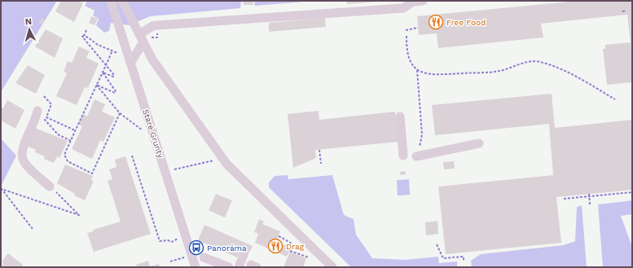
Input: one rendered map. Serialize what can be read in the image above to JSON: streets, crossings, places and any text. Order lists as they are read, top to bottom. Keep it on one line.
{"streets":{"street":["Staré Grunty"]},"places":{"restaurant":["Free Food","Drag"],"bus stop":["Panoráma"]},"north":"top"}
